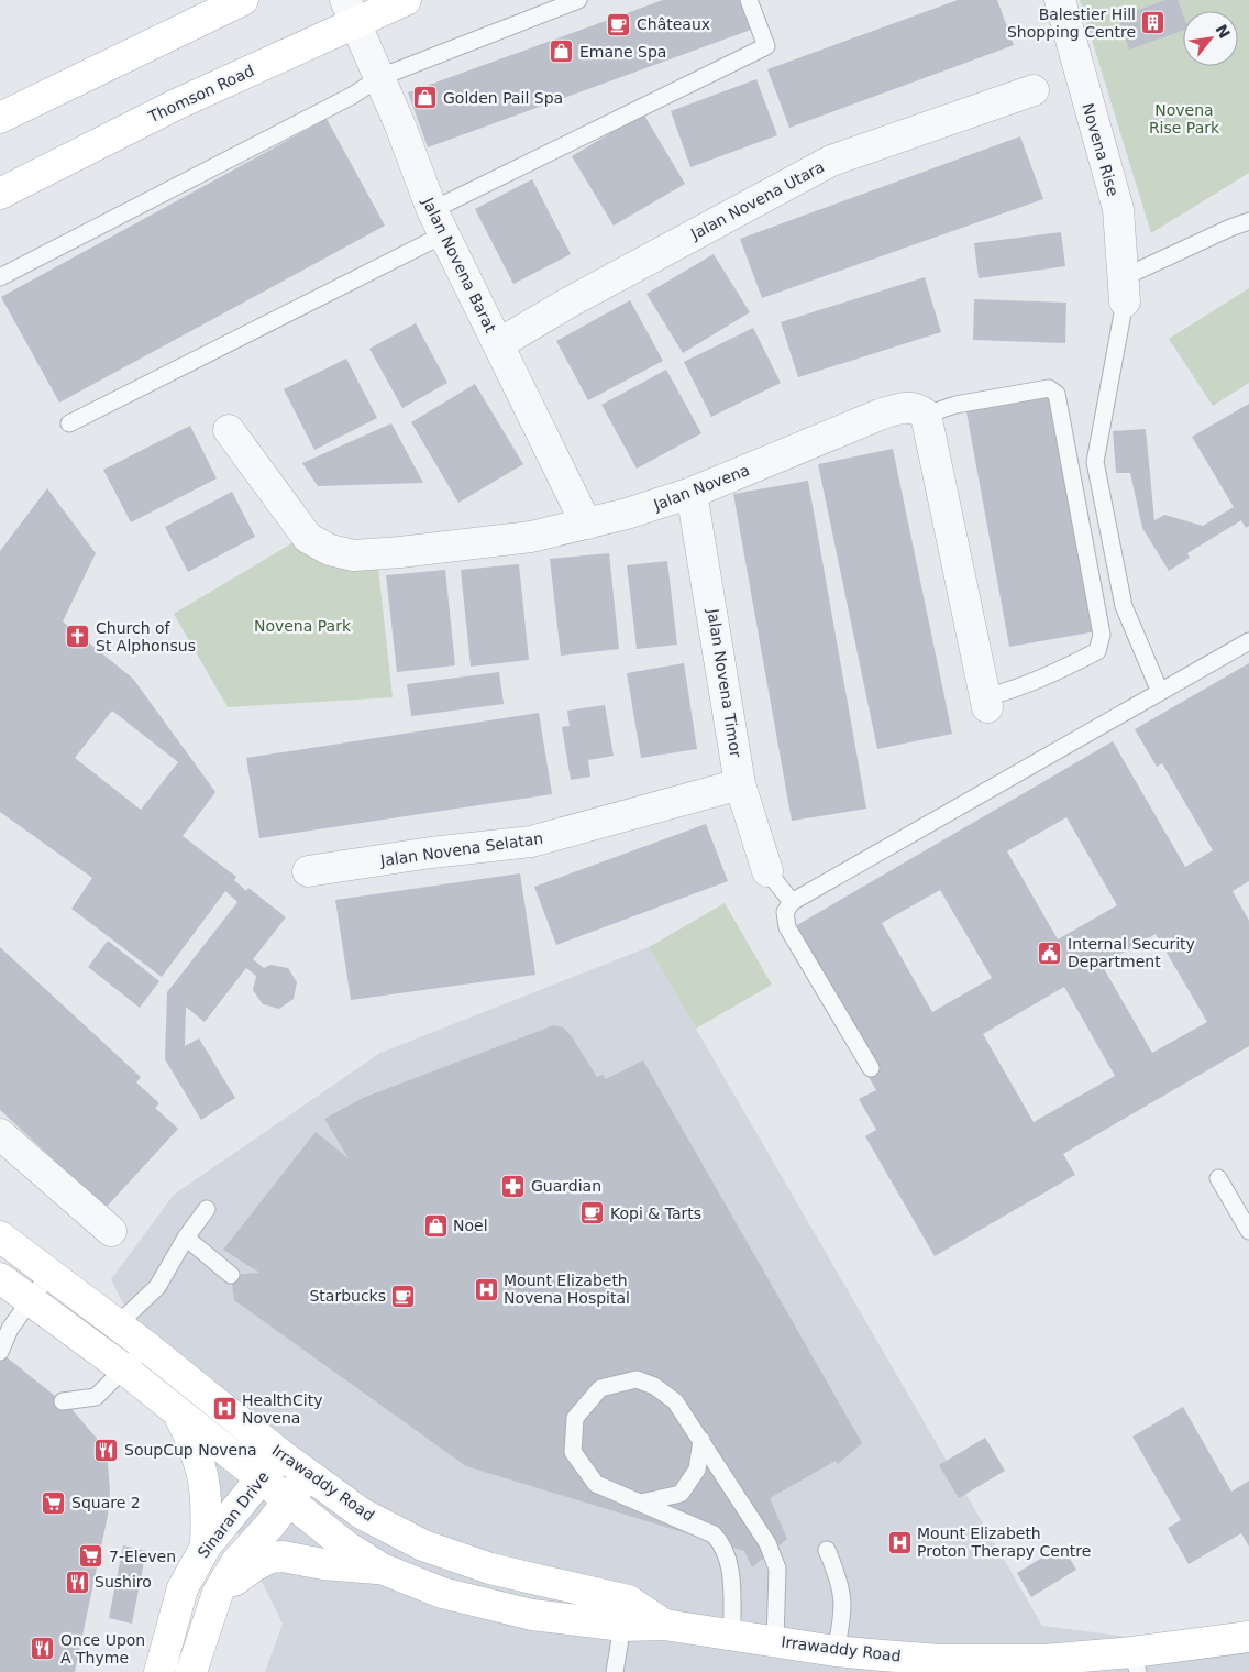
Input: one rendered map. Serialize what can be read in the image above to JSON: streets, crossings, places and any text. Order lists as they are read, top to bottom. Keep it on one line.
{"streets":{"street":["Thomson Road","Novena Rise","Jalan Novena Utara","Jalan Novena Barat","Jalan Novena","Jalan Novena Timor","Jalan Novena Selatan","Irrawaddy Road","Sinaran Drive"]},"crossings":[["Thomson Road","Jalan Novena Barat"],["Jalan Novena Utara","Jalan Novena Barat"],["Jalan Novena Barat","Jalan Novena"],["Jalan Novena","Jalan Novena Timor"],["Jalan Novena Timor","Jalan Novena Selatan"],["Irrawaddy Road","Sinaran Drive"]],"parks":["Novena Rise Park","Novena Park"],"places":{"building":["Balestier Hill Shopping Centre"],"cafe":["Châteaux","Kopi & Tarts","Starbucks"],"shop":["Emane Spa","Golden Pail Spa","Noel"],"church":["Church of St Alphonsus"],"public building":["Internal Security Department"],"pharmacy":["Guardian"],"hospital":["Mount Elizabeth Novena Hospital","HealthCity Novena","Mount Elizabeth Proton Therapy Centre"],"restaurant":["SoupCup Novena","Sushiro","Once Upon A Thyme"],"supermarket":["Square 2","7-Eleven"]},"north":"top right"}
